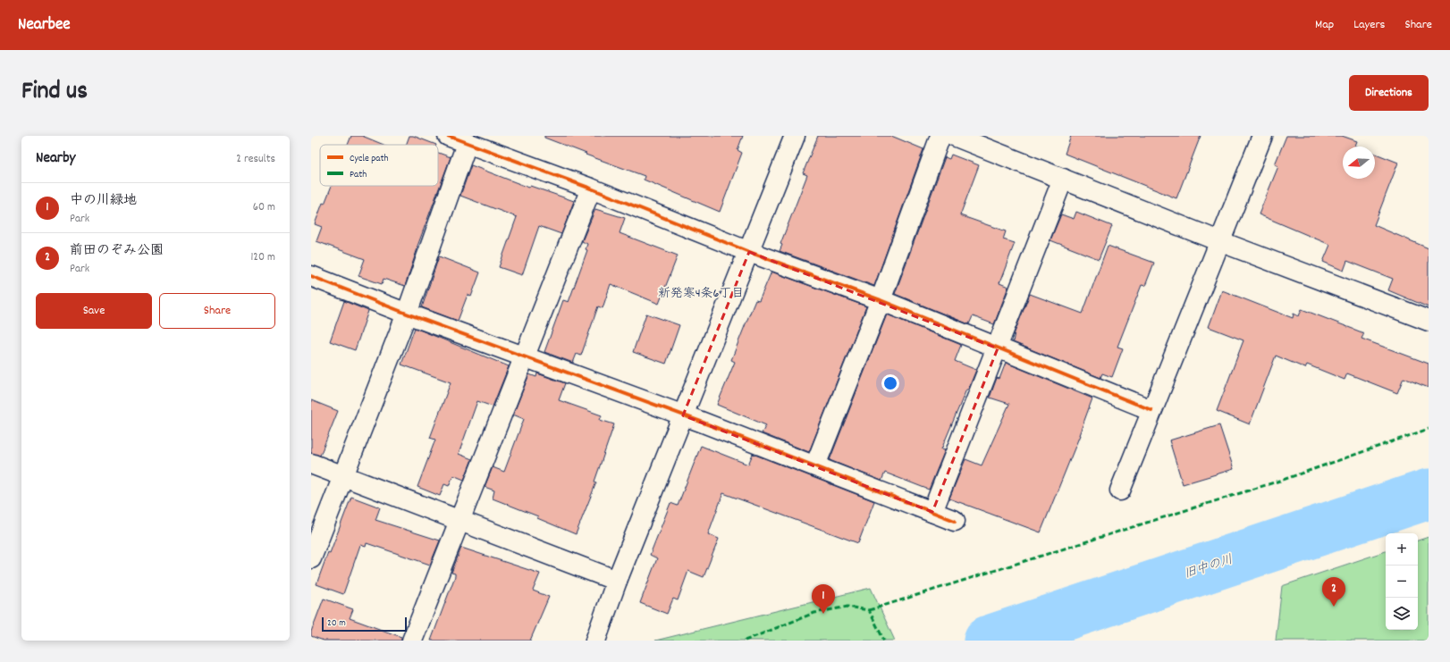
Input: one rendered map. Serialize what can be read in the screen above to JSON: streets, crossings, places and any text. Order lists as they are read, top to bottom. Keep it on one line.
{"districts":["新発寒4条6丁目"],"water":["旧中の川"],"legend":["Cycle path","Path"],"scale_bar":"20 m","north":"left","page":{"header":"Nearbee","nav":["Map","Layers","Share"],"title":"Find us","buttons":["Directions",["Save","Share"]],"heading":["Nearby","2 results"],"list":[{"mark":"1","name":"中の川緑地","note":"Park","value":"60 m"},{"mark":"2","name":"前田のぞみ公園","note":"Park","value":"120 m"}],"map_buttons":["+","−"],"pins":["2","1"],"scale":"20 m"}}
